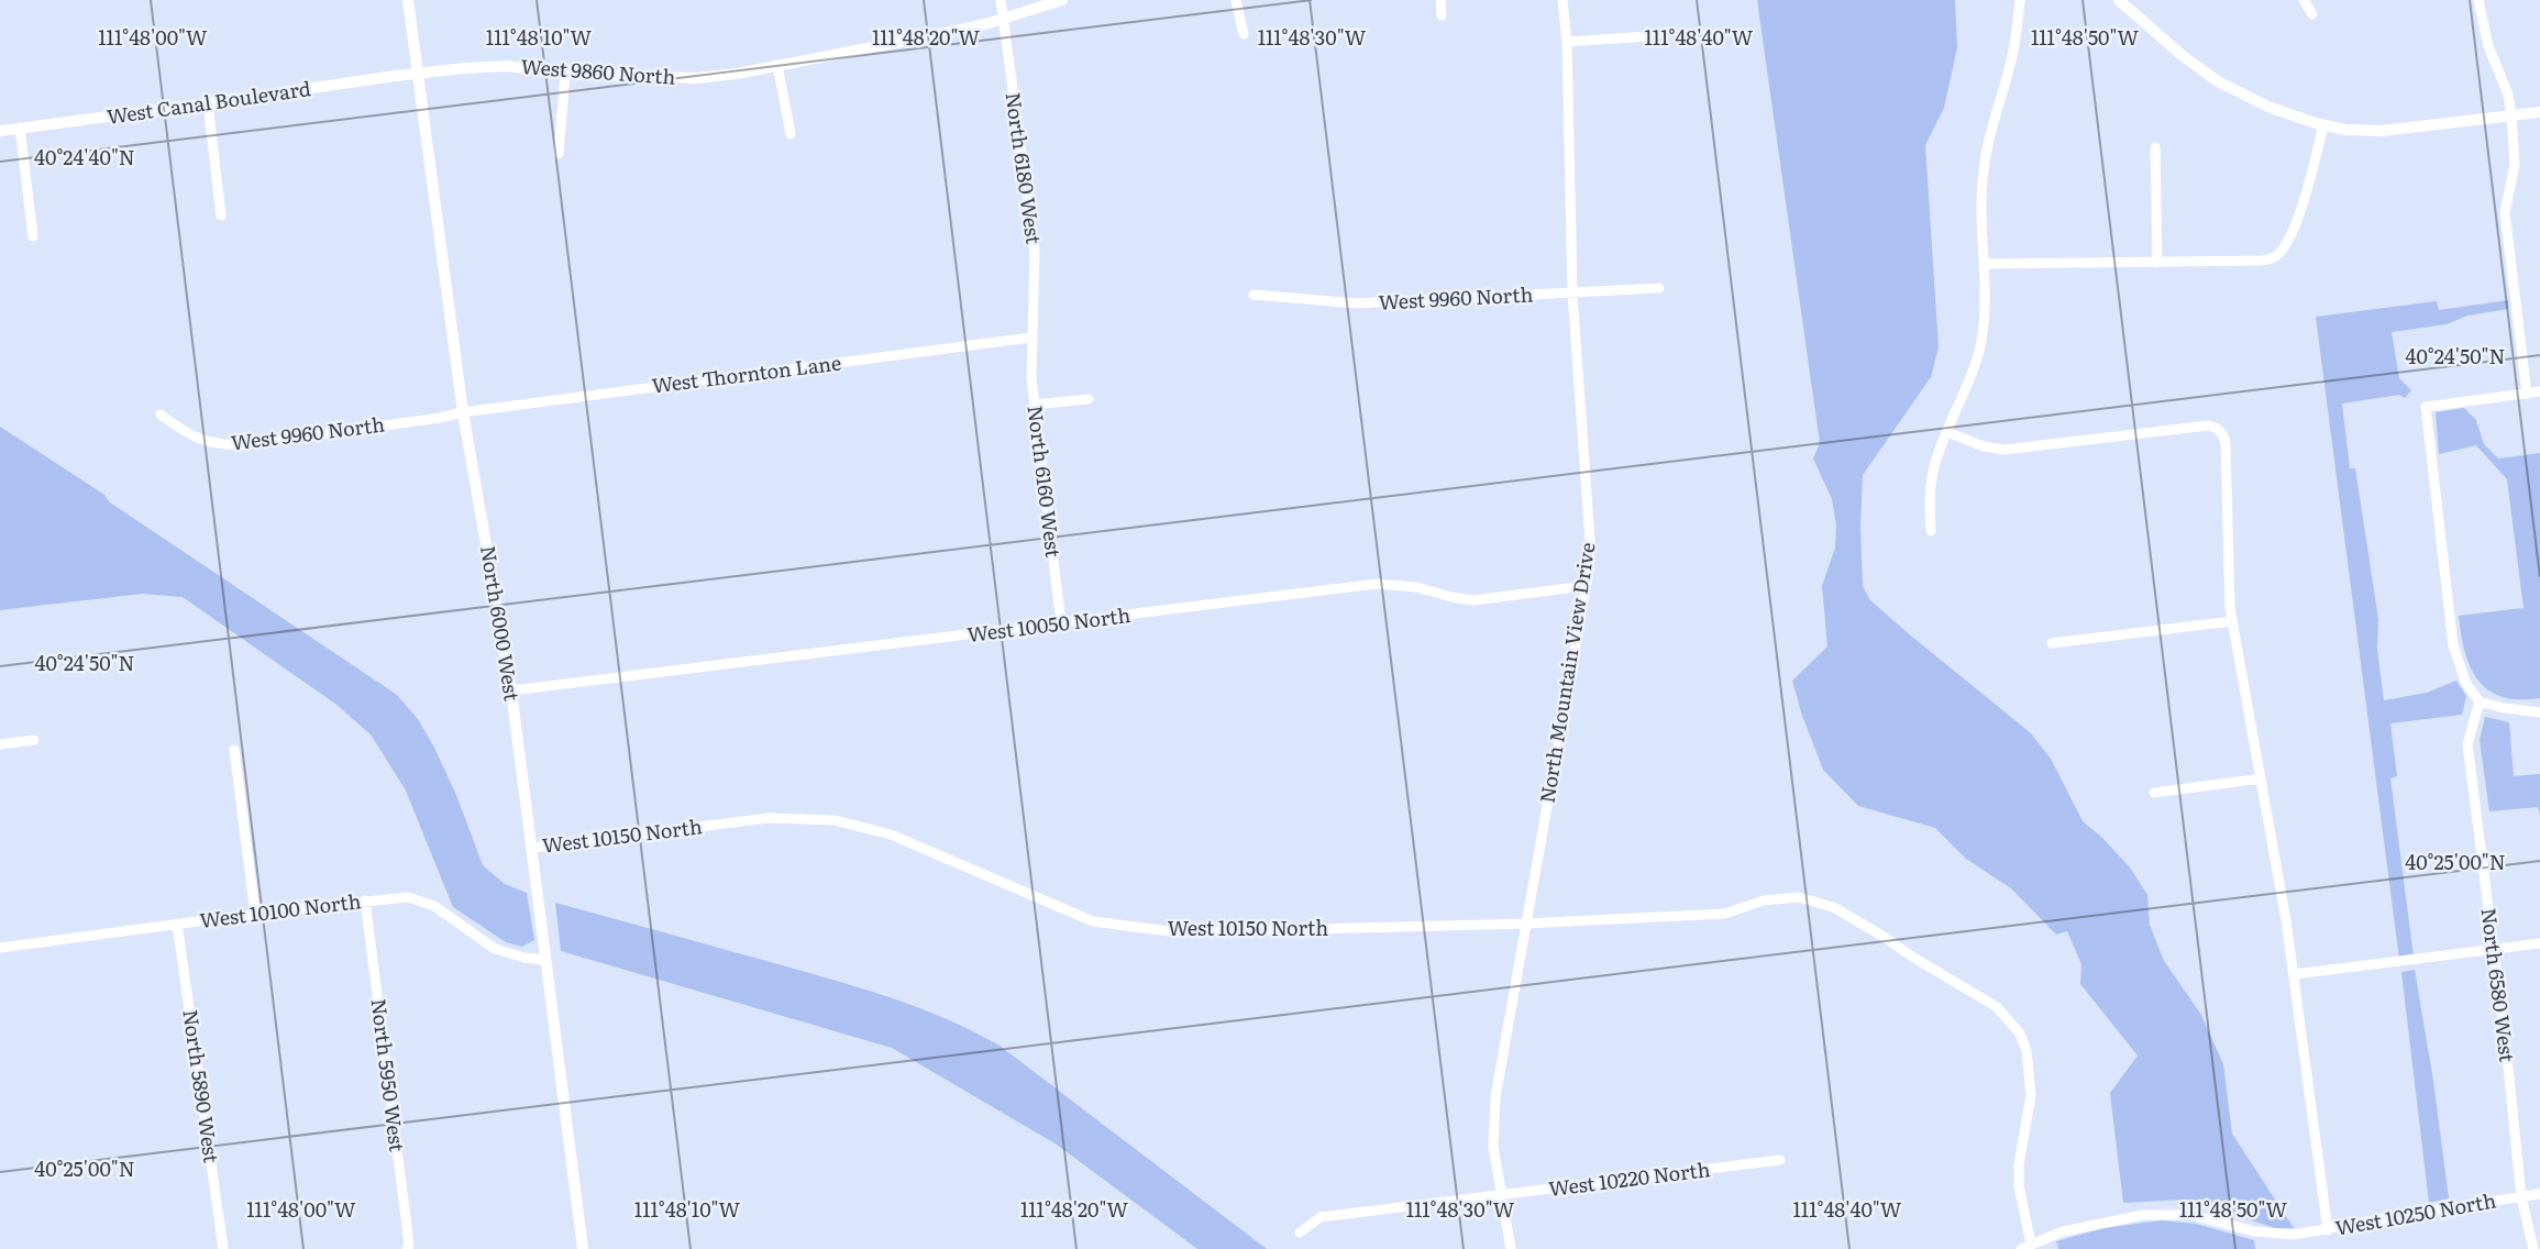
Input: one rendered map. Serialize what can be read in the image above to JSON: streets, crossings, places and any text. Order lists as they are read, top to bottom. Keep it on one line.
{"streets":{"street":["West 9860 North","West Canal Boulevard","North 6180 West","West 9960 North","West Thornton Lane","North 6160 West","North 6000 West","West 10050 North","North Mountain View Drive","West 10150 North","West 10100 North","North 6580 West","North 5950 West","North 5890 West","West 10220 North","West 10250 North"]},"crossings":[["West 9860 North","West Canal Boulevard"],["West 9860 North","North 6180 West"],["West 9860 North","North 6000 West"],["West Canal Boulevard","North 6000 West"],["North 6180 West","West Thornton Lane"],["North 6180 West","North 6160 West"],["West 9960 North","West Thornton Lane"],["West 9960 North","North 6000 West"],["West 9960 North","North Mountain View Drive"],["West Thornton Lane","North 6160 West"],["West Thornton Lane","North 6000 West"],["North 6160 West","West 10050 North"],["North 6000 West","West 10050 North"],["North 6000 West","West 10150 North"],["North 6000 West","West 10100 North"],["West 10050 North","North Mountain View Drive"],["North Mountain View Drive","West 10150 North"],["North Mountain View Drive","West 10220 North"],["West 10150 North","West 10250 North"],["West 10100 North","North 5950 West"],["West 10100 North","North 5890 West"],["North 6580 West","West 10250 North"]],"coordinates":["111°48'00\"W","111°48'10\"W","111°48'20\"W","111°48'30\"W","111°48'40\"W","111°48'50\"W","40°24'40\"N","40°24'50\"N","40°25'00\"N"]}
